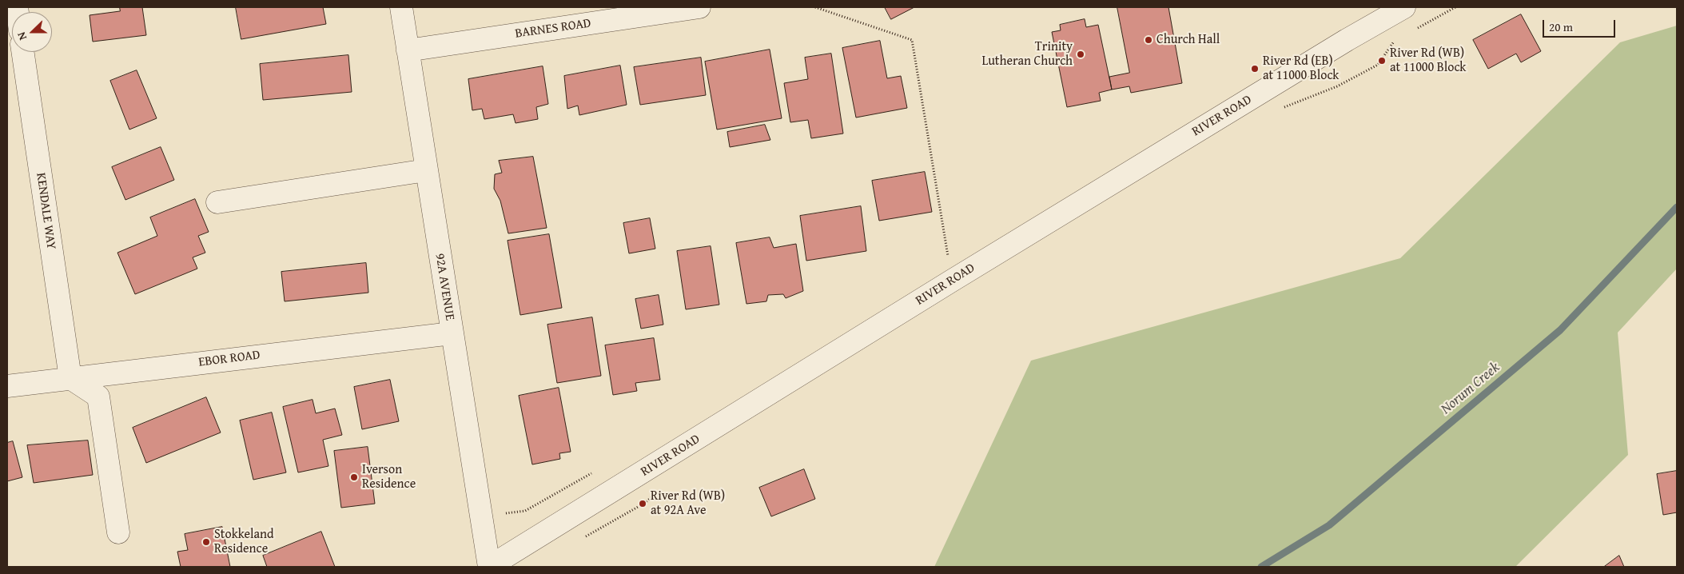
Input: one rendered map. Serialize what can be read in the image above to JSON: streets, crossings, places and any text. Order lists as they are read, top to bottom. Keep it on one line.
{"streets":{"street":["BARNES ROAD","RIVER ROAD","KENDALE WAY","92A AVENUE","EBOR ROAD"]},"crossings":[["BARNES ROAD","92A AVENUE"],["RIVER ROAD","92A AVENUE"],["KENDALE WAY","EBOR ROAD"],["92A AVENUE","EBOR ROAD"]],"water":["Norum Creek"],"places":["Church Hall","Trinity Lutheran Church","River Rd (WB) at 11000 Block","River Rd (EB) at 11000 Block","Iverson Residence","River Rd (WB) at 92A Ave","Stokkeland Residence"],"scale_bar":"20 m","north":"left"}
